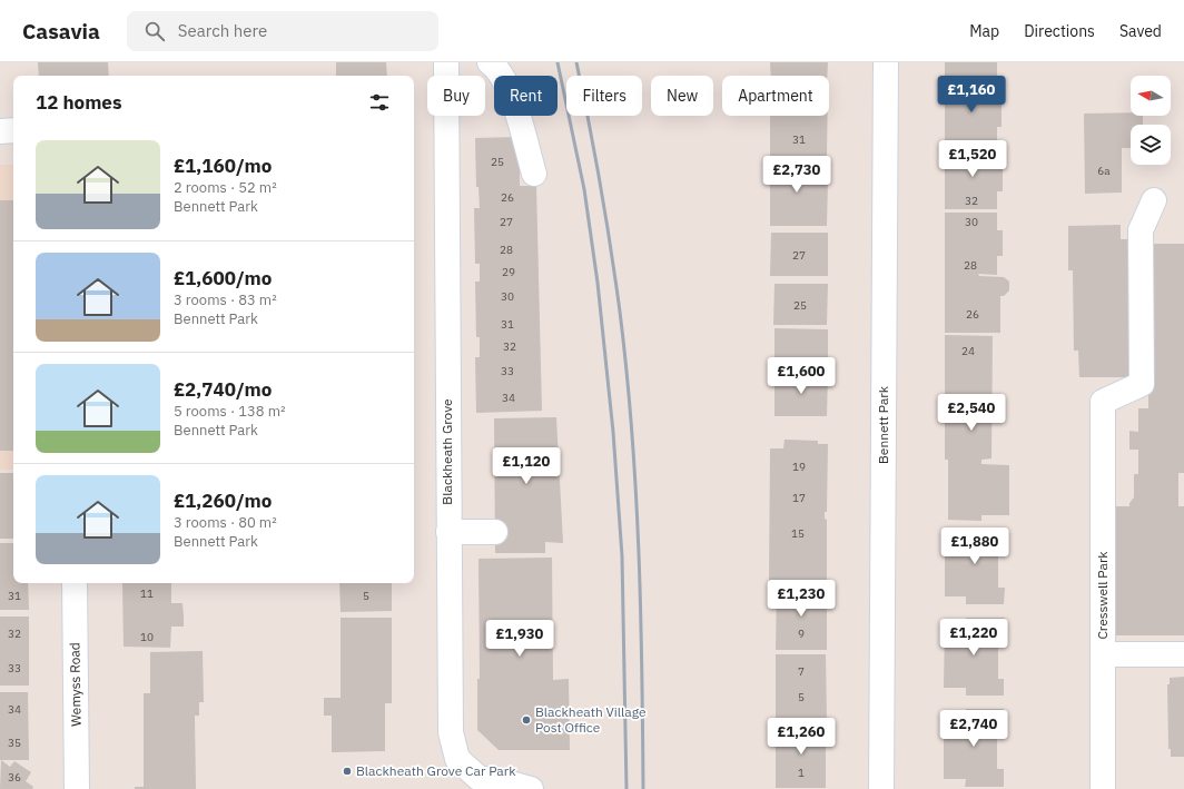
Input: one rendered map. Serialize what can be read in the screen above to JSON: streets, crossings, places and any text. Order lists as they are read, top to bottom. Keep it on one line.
{"streets":{"street":["Bennett Park","Blackheath Grove","Cresswell Park","Wemyss Road"]},"places":["Blackheath Village Post Office","Blackheath Grove Car Park"],"house_numbers":["31","25","6a","26","32","27","30","28","27","28","29","30","25","26","31","32","24","33","34","19","17","15","11","31","5","32","9","10","33","7","5","34","35","1","36"],"north":"left","page":{"header":"Casavia","search":"Search here","nav":["Map","Directions","Saved"],"price":["£1,160","£1,520","£2,730","£1,600","£2,540","£1,120","£1,880","£1,230","£1,220","£1,930","£2,740","£1,260"],"chip":["Buy","Rent","Filters","New","Apartment"],"heading":"12 homes","list":[{"name":"£1,160/mo","note":"2 rooms · 52 m² · Bennett Park"},{"name":"£1,600/mo","note":"3 rooms · 83 m² · Bennett Park"},{"name":"£2,740/mo","note":"5 rooms · 138 m² · Bennett Park"},{"name":"£1,260/mo","note":"3 rooms · 80 m² · Bennett Park"}]}}
